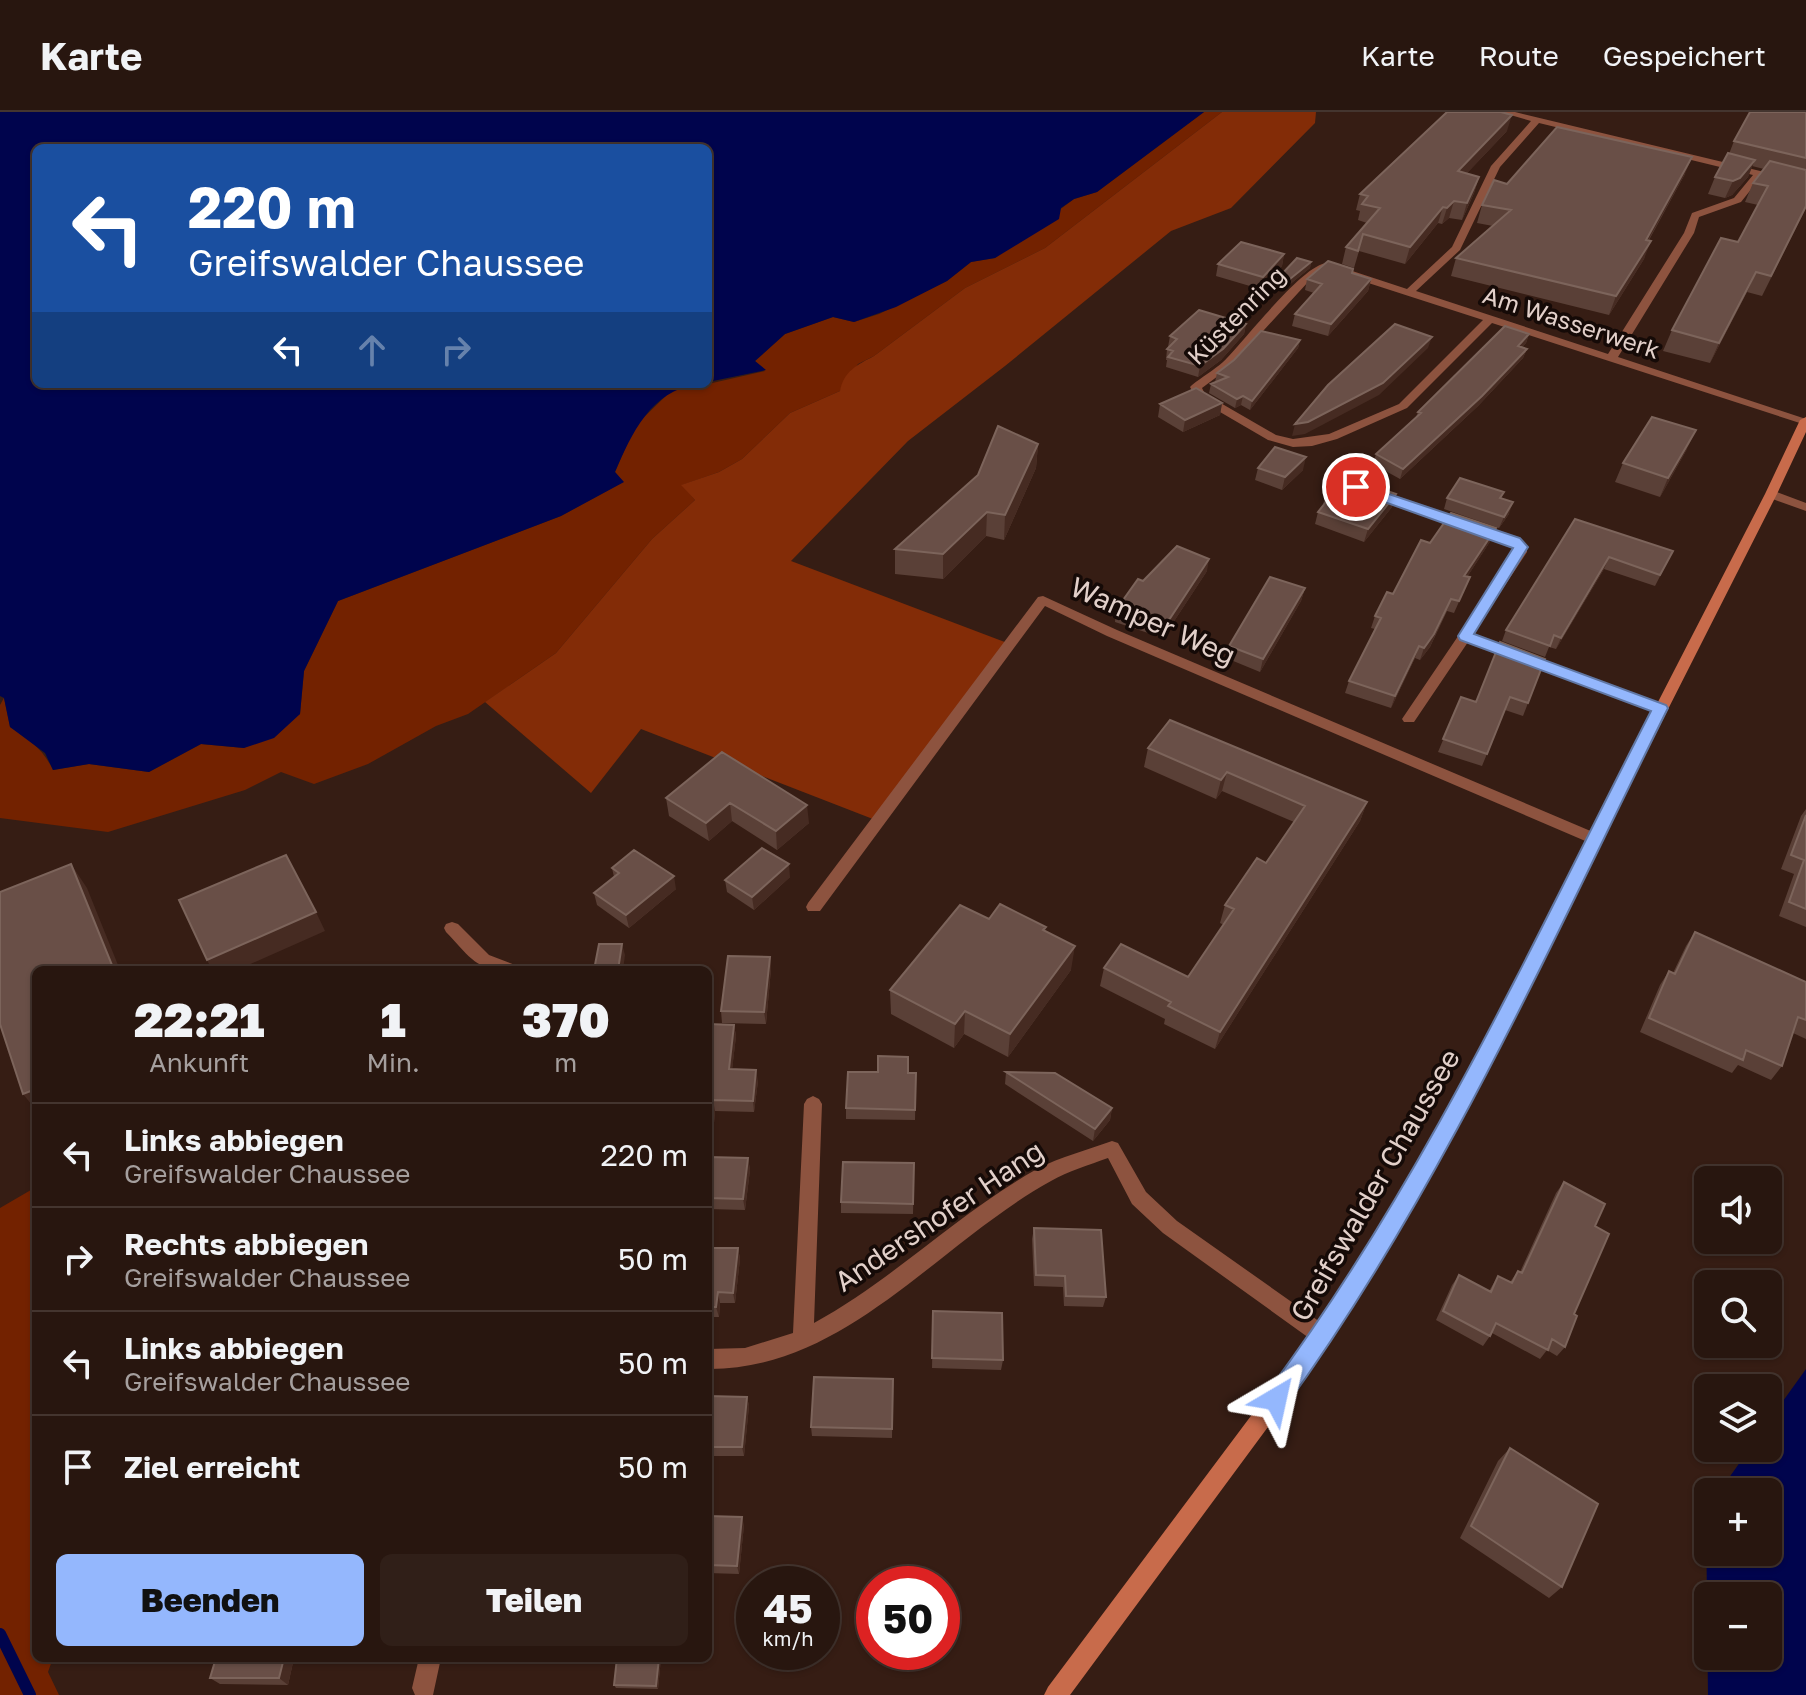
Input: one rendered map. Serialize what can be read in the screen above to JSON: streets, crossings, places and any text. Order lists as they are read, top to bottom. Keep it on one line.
{"streets":{"main road":["Greifswalder Chaussee"],"street":["Küstenring","Am Wasserwerk","Wamper Weg","Andershofer Hang"]},"crossings":[["Küstenring","Am Wasserwerk"],["Am Wasserwerk","Greifswalder Chaussee"],["Wamper Weg","Greifswalder Chaussee"],["Greifswalder Chaussee","Andershofer Hang"]],"page":{"header":"Karte","nav":["Karte","Route","Gespeichert"],"turn":["220 m","Greifswalder Chaussee"],"eta":["22:21","Ankunft","1","Min.","370","m"],"list":[{"name":"Links abbiegen","note":"Greifswalder Chaussee","value":"220 m"},{"name":"Rechts abbiegen","note":"Greifswalder Chaussee","value":"50 m"},{"name":"Links abbiegen","note":"Greifswalder Chaussee","value":"50 m"},{"name":"Ziel erreicht","value":"50 m"}],"map_buttons":["+","−"],"buttons":["Beenden","Teilen"],"speed":"45 km/h","limit":"50"}}
